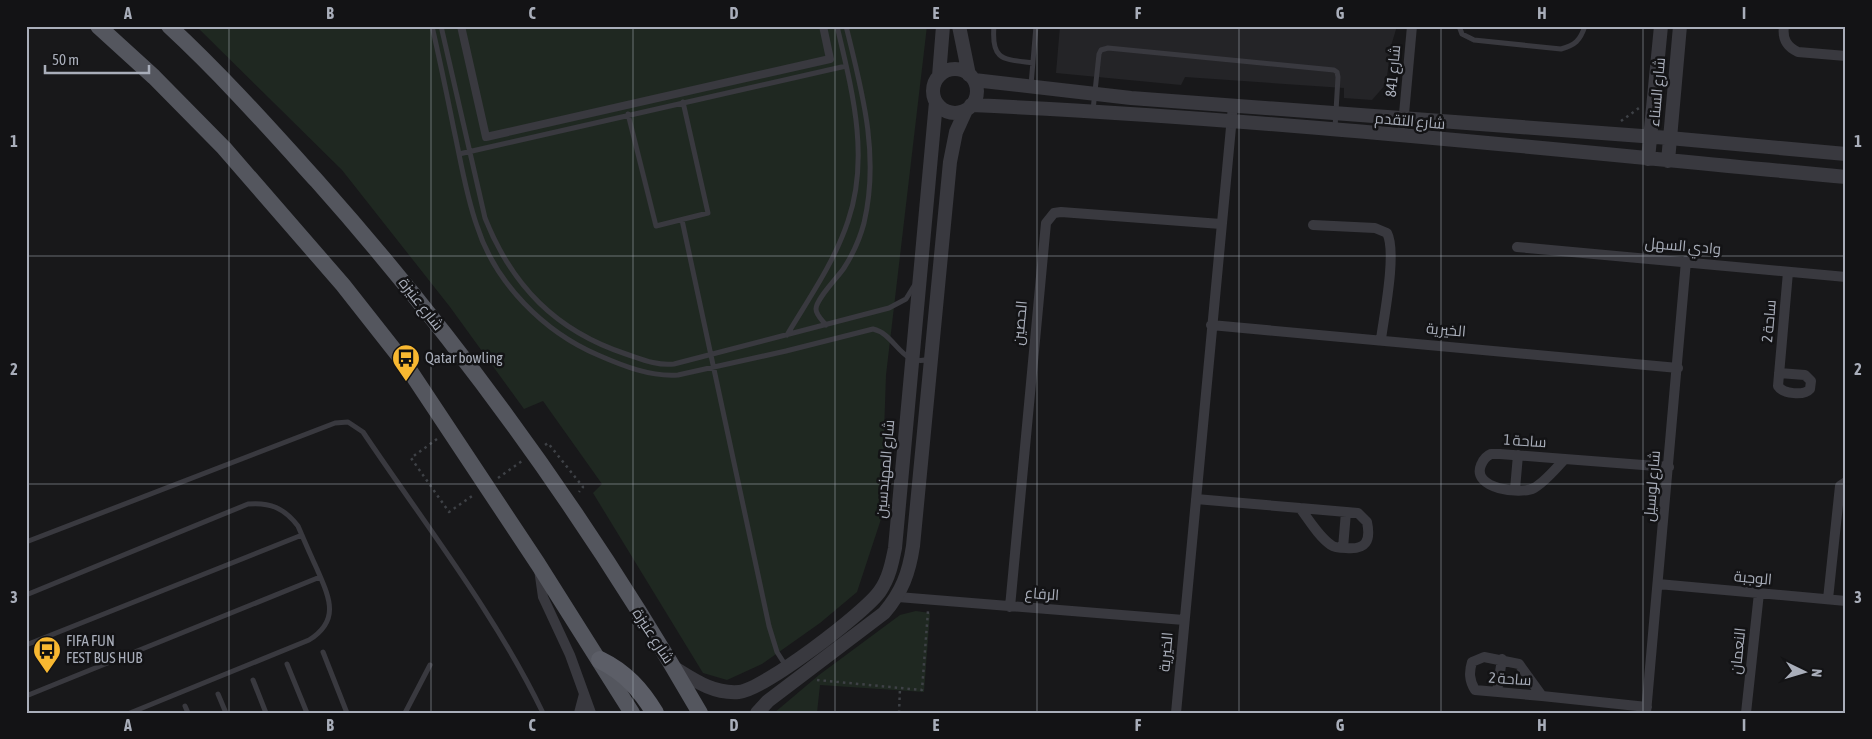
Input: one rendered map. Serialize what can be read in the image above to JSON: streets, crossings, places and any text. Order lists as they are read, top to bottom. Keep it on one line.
{"streets":{"main road":["شارع عنيزة"],"street":["شارع 841","شارع السناء","شارع التقدم","وادي السهل","ساحة 2","الحصين","الخيرية","ساحة 1","شارع المهندسين","شارع لوسيل","الوجبة","الرفاع","النعمان"]},"crossings":[["شارع 841","شارع التقدم"],["شارع السناء","شارع التقدم"],["شارع التقدم","الخيرية"],["شارع التقدم","شارع المهندسين"],["وادي السهل","ساحة 2"],["وادي السهل","شارع لوسيل"],["شارع عنيزة","شارع المهندسين"],["ساحة 2","شارع لوسيل"],["الحصين","الخيرية"],["الحصين","الرفاع"],["الخيرية","شارع لوسيل"],["الخيرية","الرفاع"],["ساحة 1","شارع لوسيل"],["شارع لوسيل","الوجبة"],["الوجبة","النعمان"]],"places":{"bus stop":["Qatar bowling","FIFA FUN FEST BUS HUB"]},"scale_bar":"50 m","north":"right","grid":{"columns":["A","B","C","D","E","F","G","H","I"],"rows":["1","2","3"]}}
